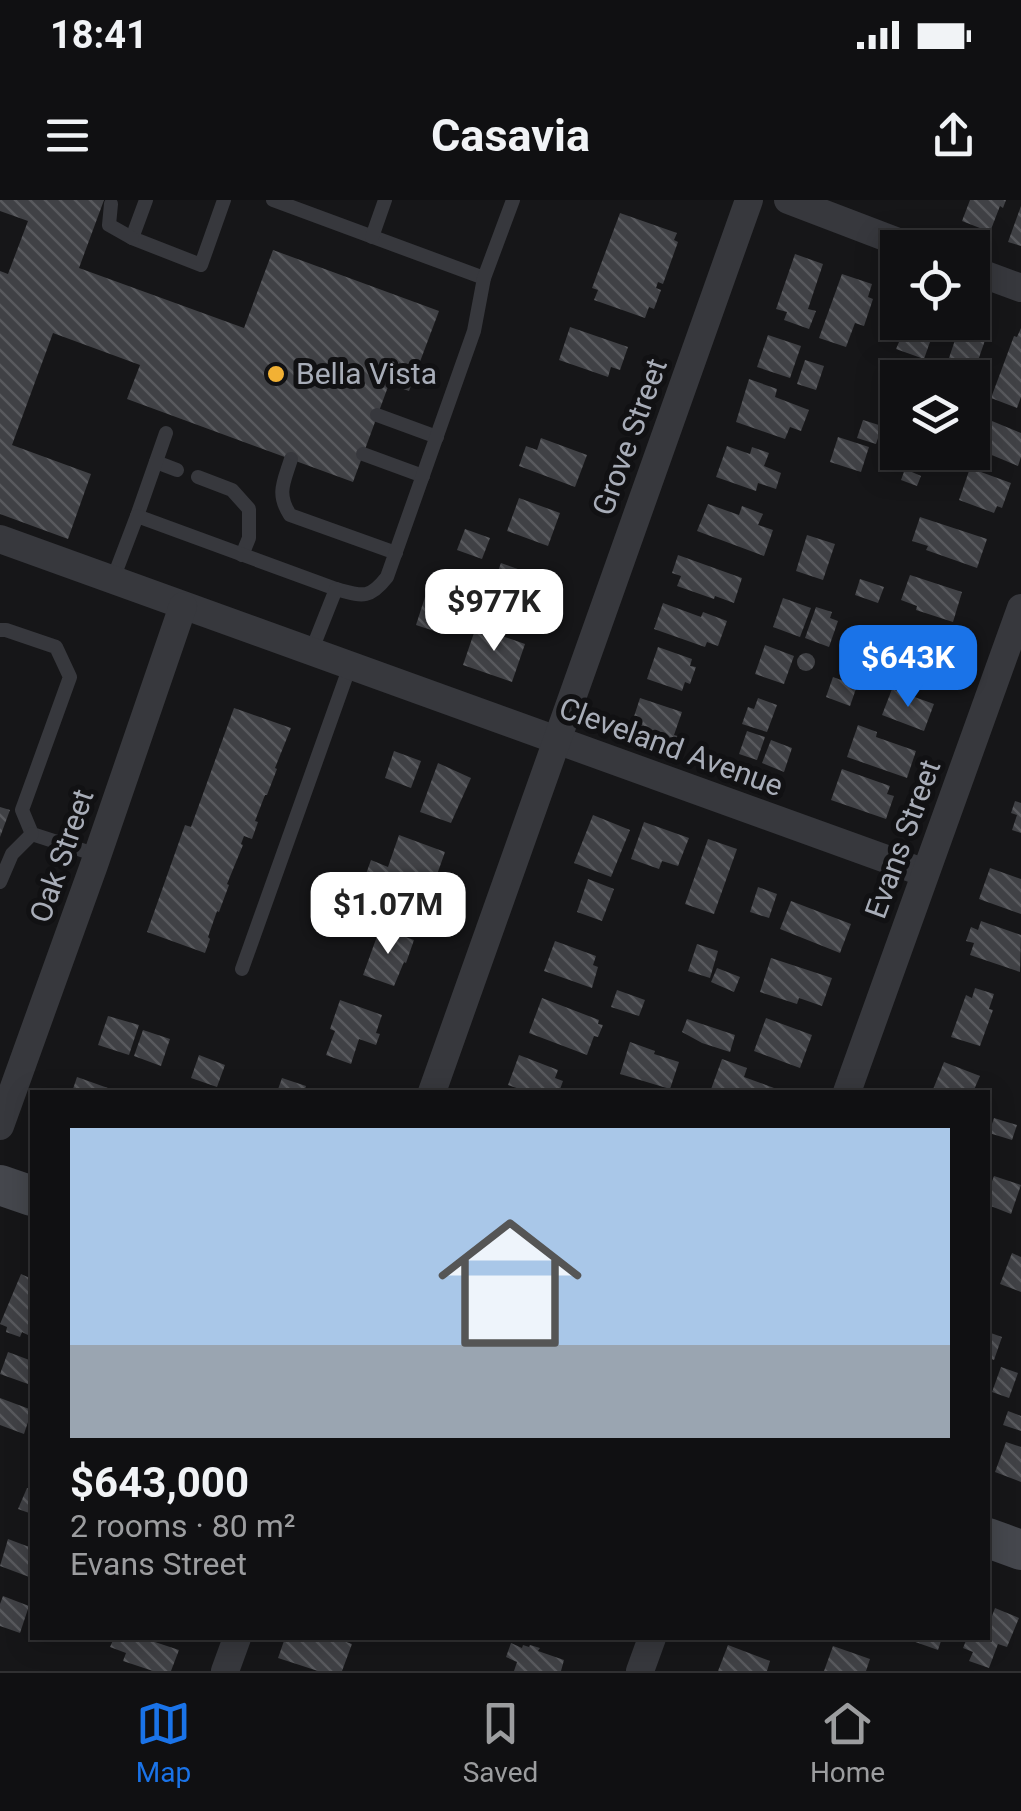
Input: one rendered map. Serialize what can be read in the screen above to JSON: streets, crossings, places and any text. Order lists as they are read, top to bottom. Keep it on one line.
{"streets":{"street":["Grove Street","Cleveland Avenue","Evans Street","Oak Street"]},"crossings":[["Grove Street","Cleveland Avenue"],["Cleveland Avenue","Evans Street"],["Cleveland Avenue","Oak Street"]],"places":["Bella Vista"],"page":{"status":"18:41","header":"Casavia","price":["$977K","$643K","$1.07M"],"list":[{"name":"$643,000","note":"2 rooms · 80 m² · Evans Street"}],"tabs":["Map","Saved","Home"]}}
